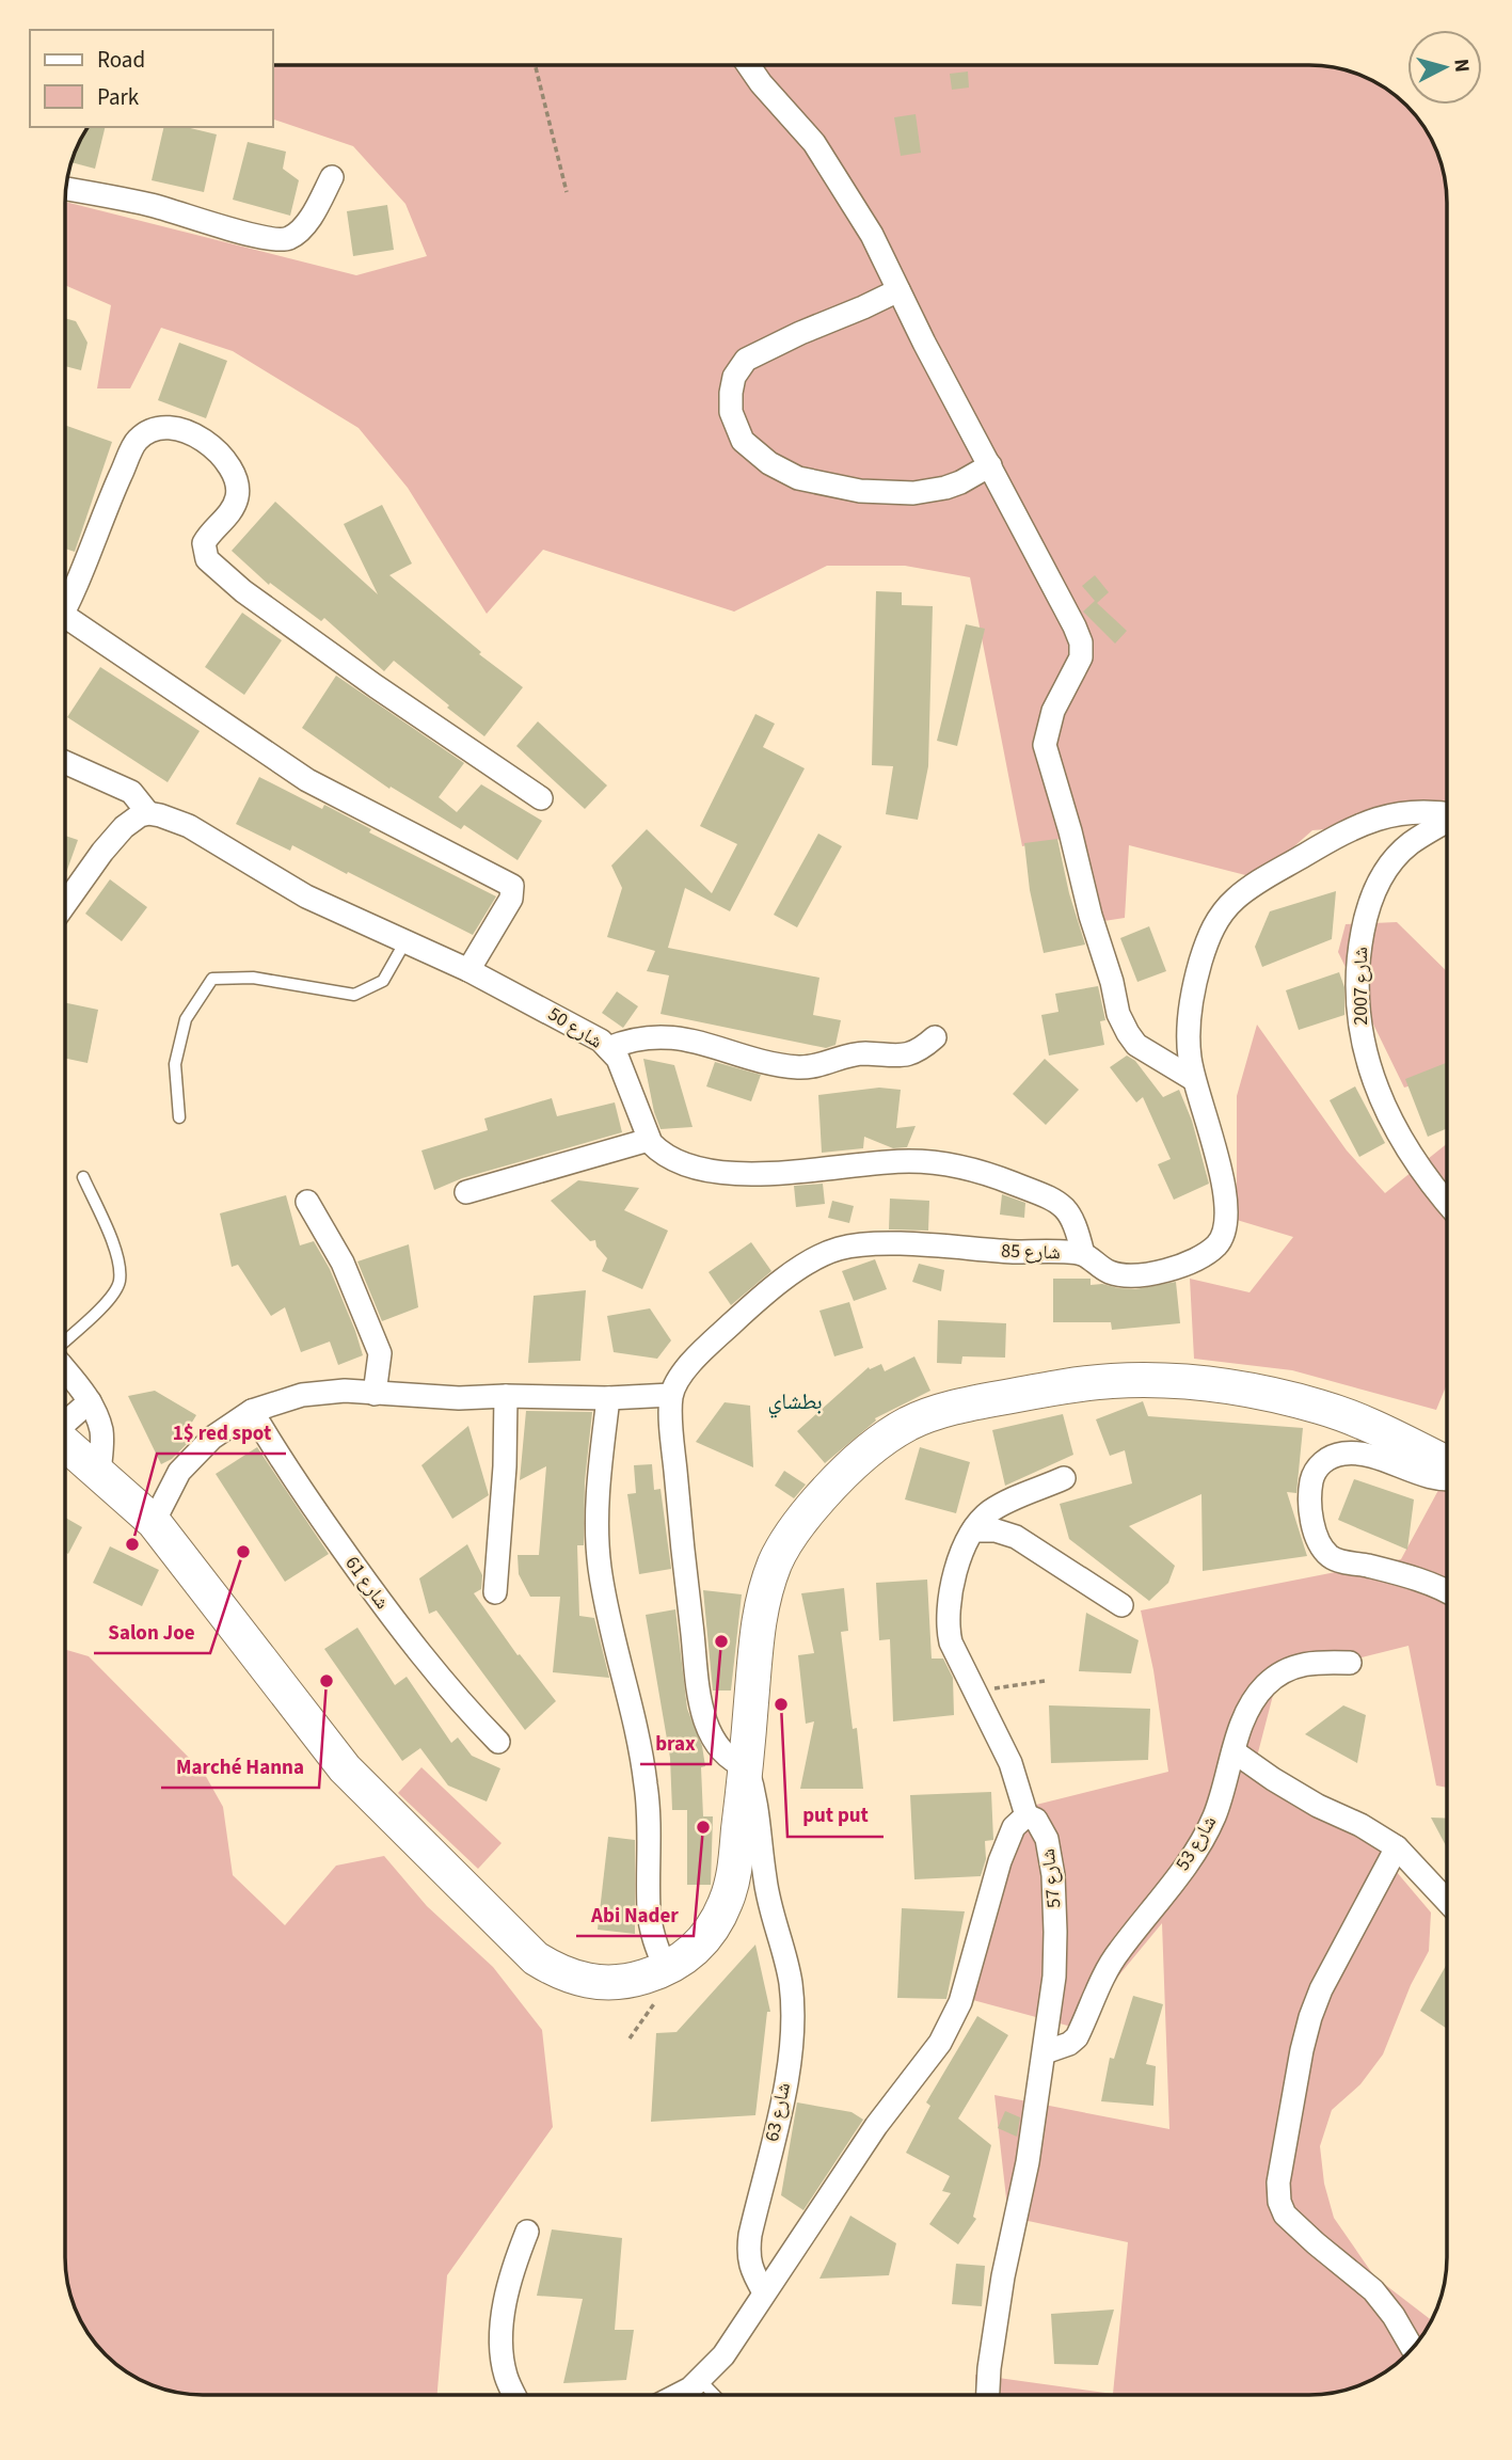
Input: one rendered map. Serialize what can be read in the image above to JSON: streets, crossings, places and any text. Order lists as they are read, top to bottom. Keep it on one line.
{"streets":{"street":["شارع 2007","شارع 50","شارع 85","شارع 61","شارع 53","شارع 57","شارع 63"]},"crossings":[["شارع 53","شارع 57"]],"districts":["بطشاي"],"places":["1$ red spot","Salon Joe","brax","Marché Hanna","put put","Abi Nader"],"legend":["Road","Park"],"north":"right"}
